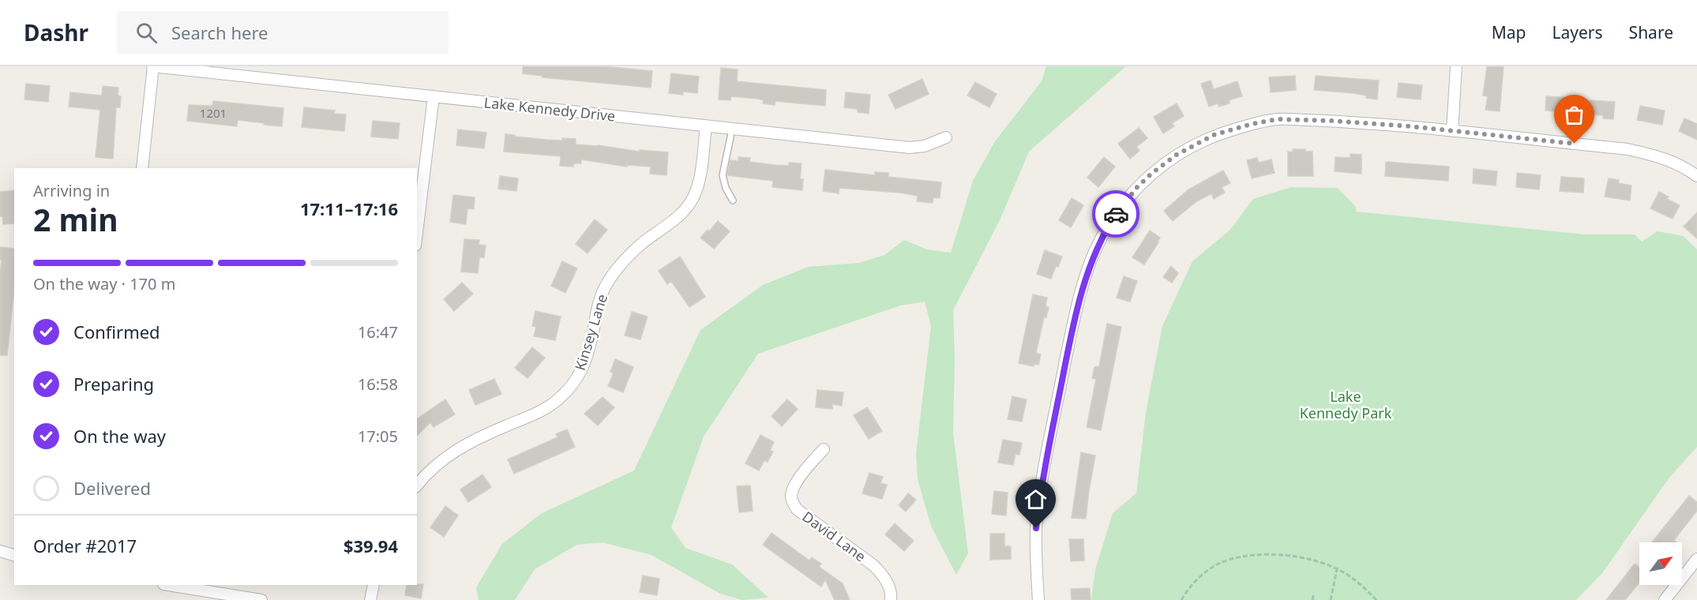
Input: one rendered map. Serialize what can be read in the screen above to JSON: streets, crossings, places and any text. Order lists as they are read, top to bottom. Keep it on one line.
{"streets":{"street":["Lake Kennedy Drive","Kinsey Lane","David Lane"]},"crossings":[["Lake Kennedy Drive","Kinsey Lane"]],"parks":["Lake Kennedy Park"],"house_numbers":["1201"],"north":"top right","page":{"header":"Dashr","search":"Search here","nav":["Map","Layers","Share"],"heading":["2 min","Arriving in","17:11–17:16"],"panel":["Order #2017","$39.94"],"bar":"On the way · 170 m","list":[["Confirmed","16:47"],["Preparing","16:58"],["On the way","17:05"],"Delivered"]}}
